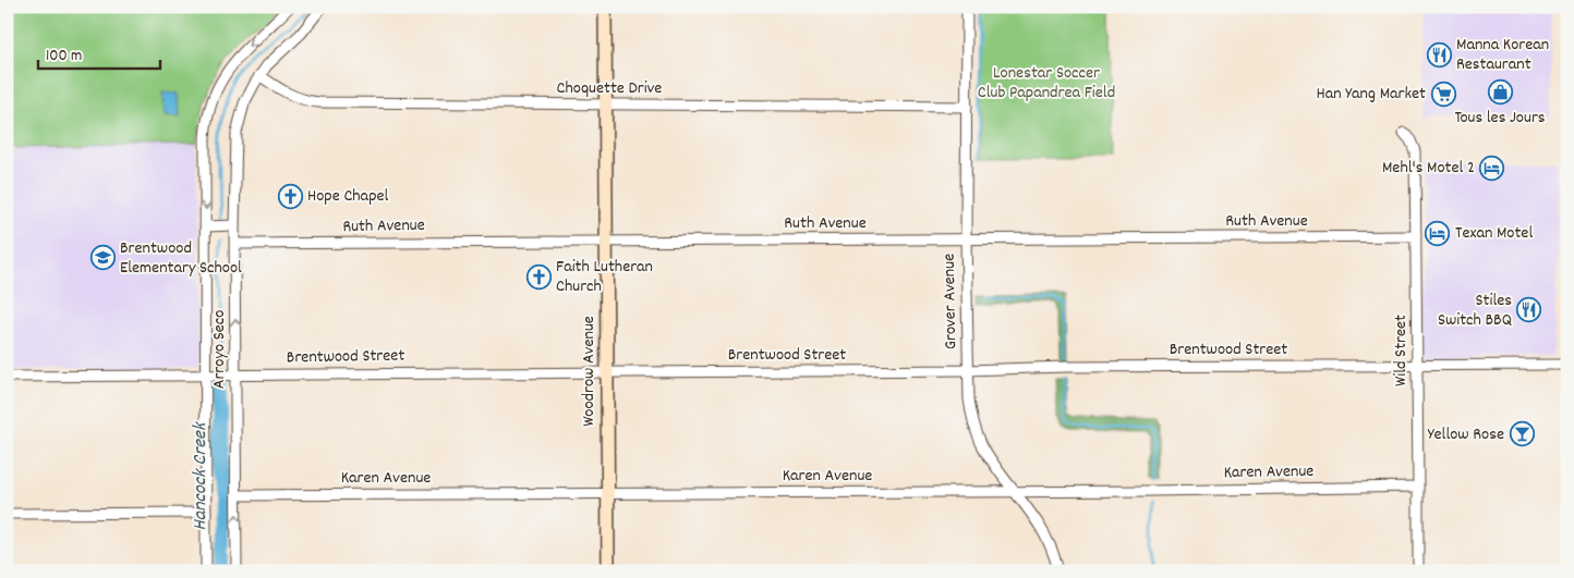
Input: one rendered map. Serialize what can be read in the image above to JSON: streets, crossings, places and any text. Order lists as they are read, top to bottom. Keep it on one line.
{"streets":{"street":["Choquette Drive","Ruth Avenue","Grover Avenue","Arroyo Seco","Brentwood Street","Wild Street","Woodrow Avenue","Karen Avenue"]},"crossings":[["Choquette Drive","Grover Avenue"],["Choquette Drive","Arroyo Seco"],["Choquette Drive","Woodrow Avenue"],["Ruth Avenue","Grover Avenue"],["Ruth Avenue","Arroyo Seco"],["Ruth Avenue","Wild Street"],["Ruth Avenue","Woodrow Avenue"],["Grover Avenue","Brentwood Street"],["Grover Avenue","Karen Avenue"],["Arroyo Seco","Brentwood Street"],["Arroyo Seco","Karen Avenue"],["Brentwood Street","Wild Street"],["Brentwood Street","Woodrow Avenue"],["Wild Street","Karen Avenue"],["Woodrow Avenue","Karen Avenue"]],"water":["Hancock Creek"],"parks":["Lonestar Soccer Club Papandrea Field"],"places":{"restaurant":["Manna Korean Restaurant","Stiles Switch BBQ"],"shop":["Tous les Jours"],"supermarket":["Han Yang Market"],"hotel":["Mehl's Motel 2","Texan Motel"],"church":["Hope Chapel","Faith Lutheran Church"],"school or university":["Brentwood Elementary School"],"bar":["Yellow Rose"]},"scale_bar":"100 m"}
